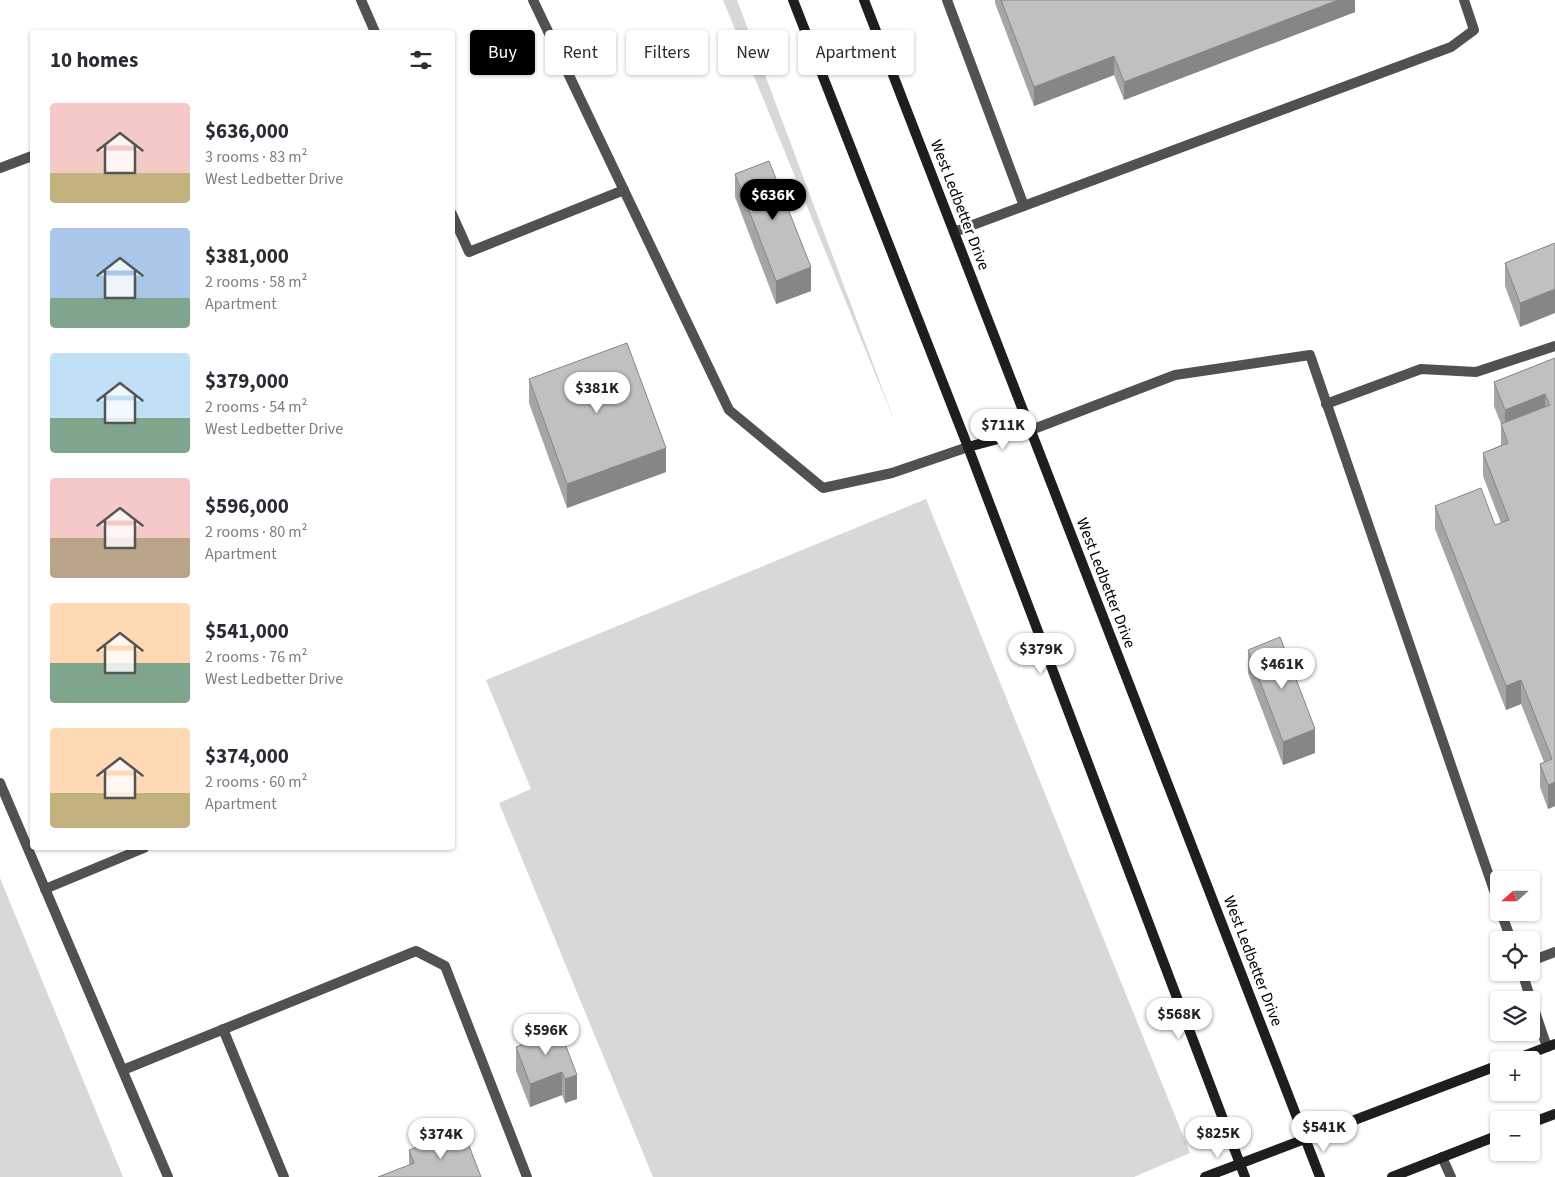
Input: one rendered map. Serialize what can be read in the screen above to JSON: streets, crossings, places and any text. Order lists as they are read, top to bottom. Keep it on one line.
{"streets":{"main road":["West Ledbetter Drive"]},"north":"left","page":{"chip":["Buy","Rent","Filters","New","Apartment"],"heading":"10 homes","list":[{"name":"$636,000","note":"3 rooms · 83 m² · West Ledbetter Drive"},{"name":"$381,000","note":"2 rooms · 58 m² · Apartment"},{"name":"$379,000","note":"2 rooms · 54 m² · West Ledbetter Drive"},{"name":"$596,000","note":"2 rooms · 80 m² · Apartment"},{"name":"$541,000","note":"2 rooms · 76 m² · West Ledbetter Drive"},{"name":"$374,000","note":"2 rooms · 60 m² · Apartment"}],"price":["$636K","$381K","$711K","$379K","$461K","$568K","$596K","$541K","$825K","$374K"],"map_buttons":["+","−"]}}
